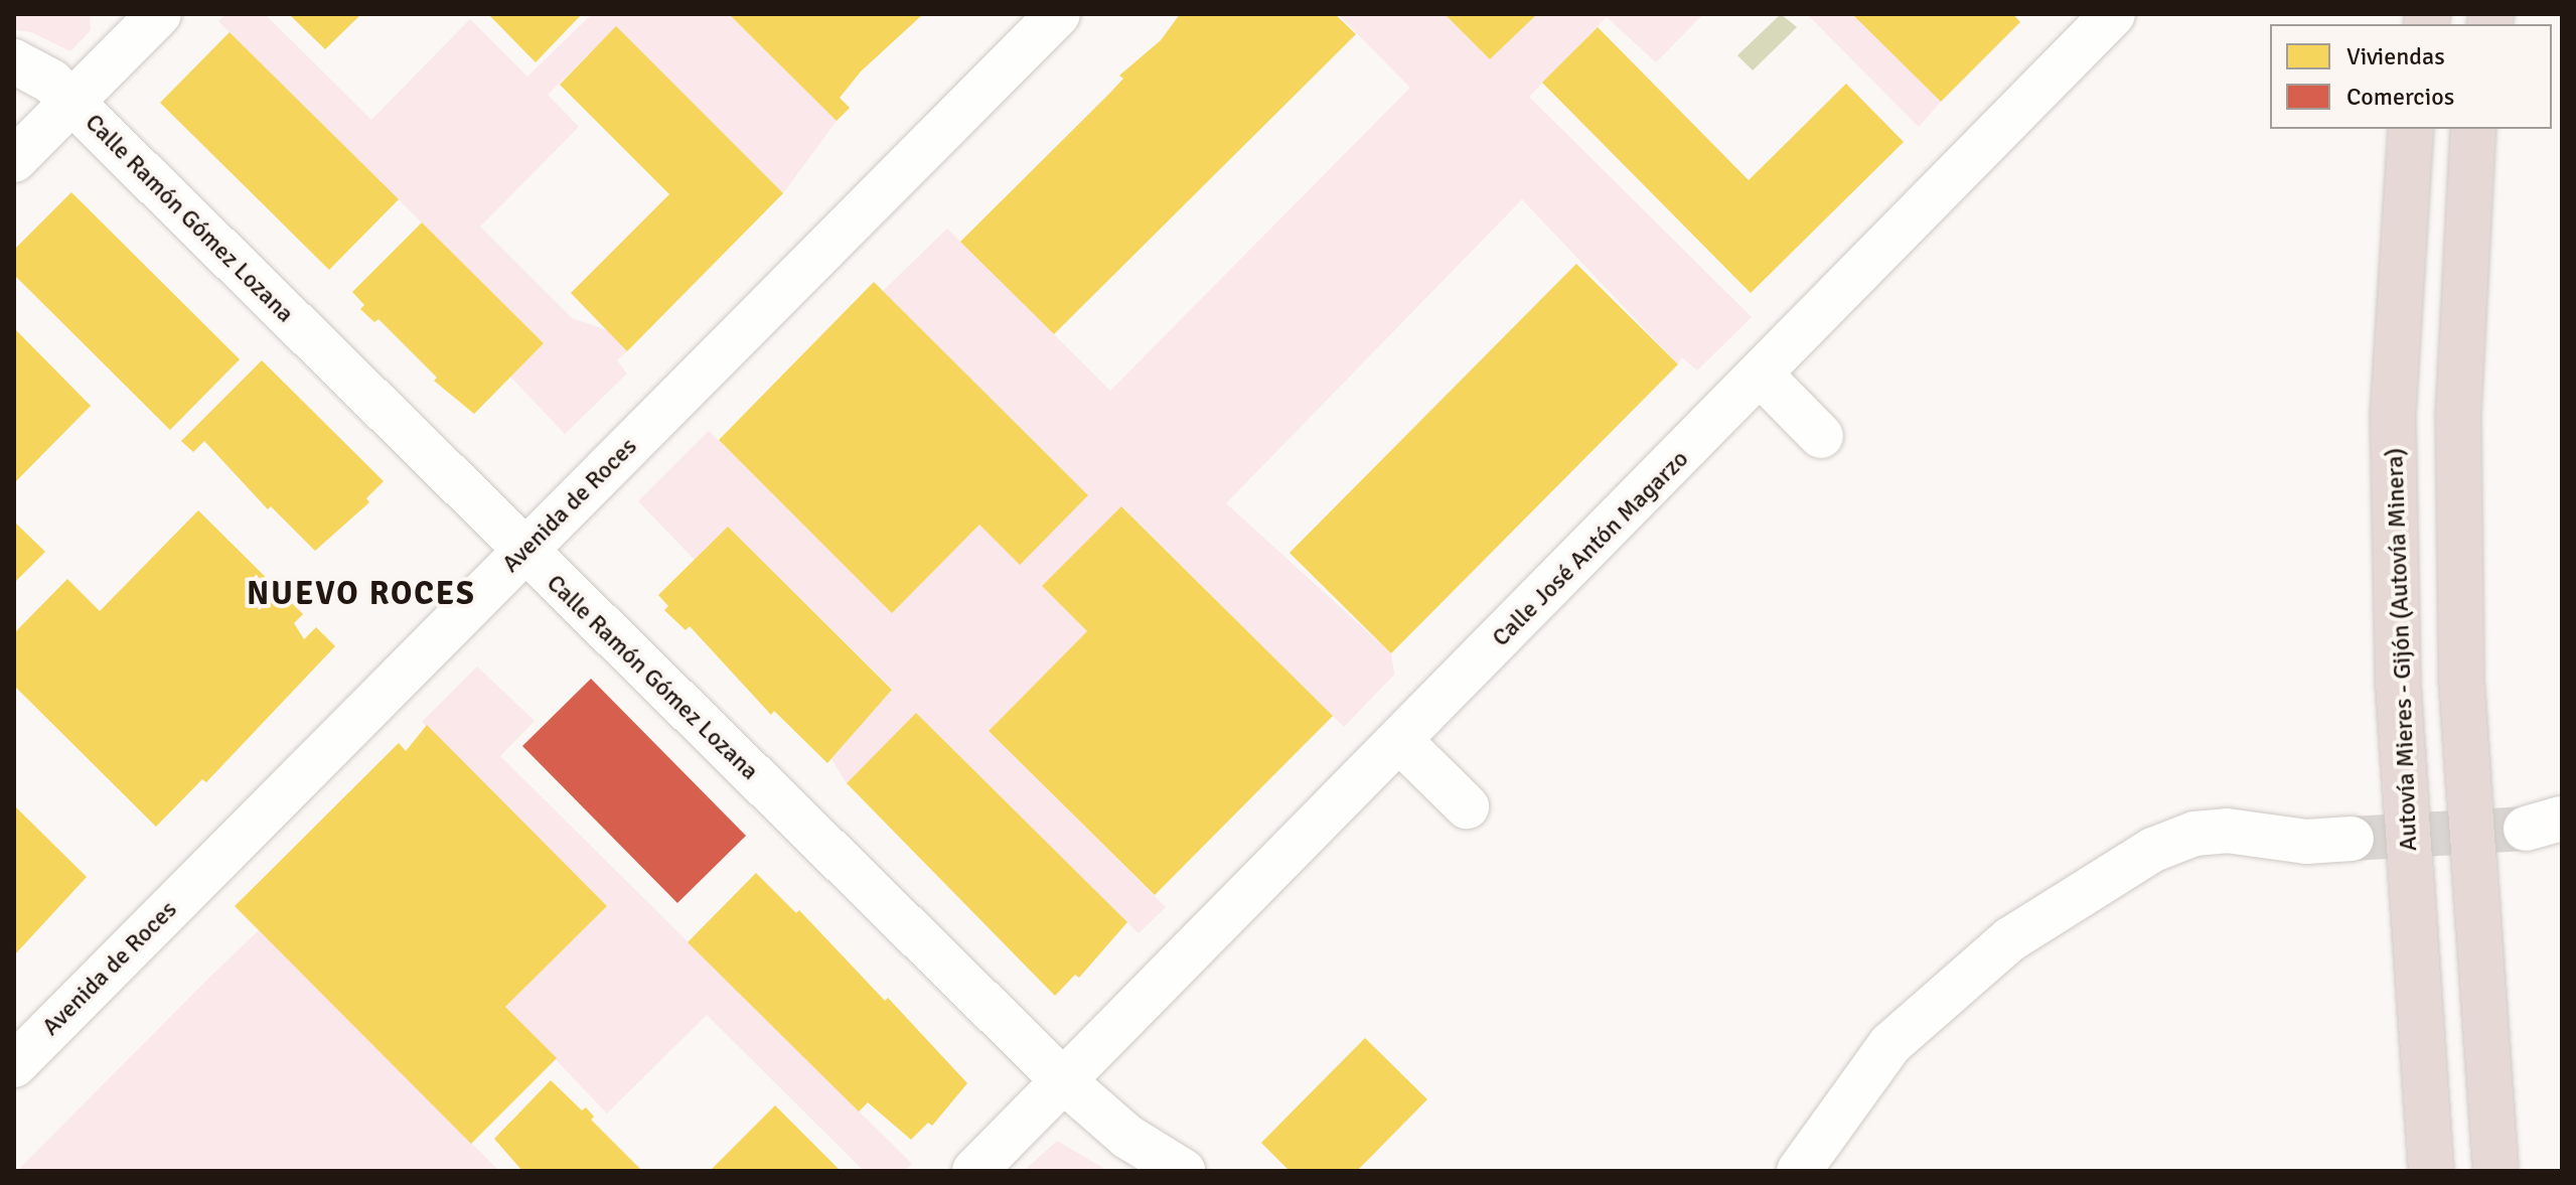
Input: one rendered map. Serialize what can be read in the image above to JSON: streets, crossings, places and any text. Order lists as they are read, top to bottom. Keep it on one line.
{"streets":{"highway":["Autovía Mieres - Gijón (Autovía Minera)"],"street":["Calle Ramón Gómez Lozana","Avenida de Roces","Calle José Antón Magarzo"]},"crossings":[["Calle Ramón Gómez Lozana","Avenida de Roces"],["Calle Ramón Gómez Lozana","Calle José Antón Magarzo"]],"districts":["NUEVO ROCES"],"legend":["Viviendas","Comercios"]}
